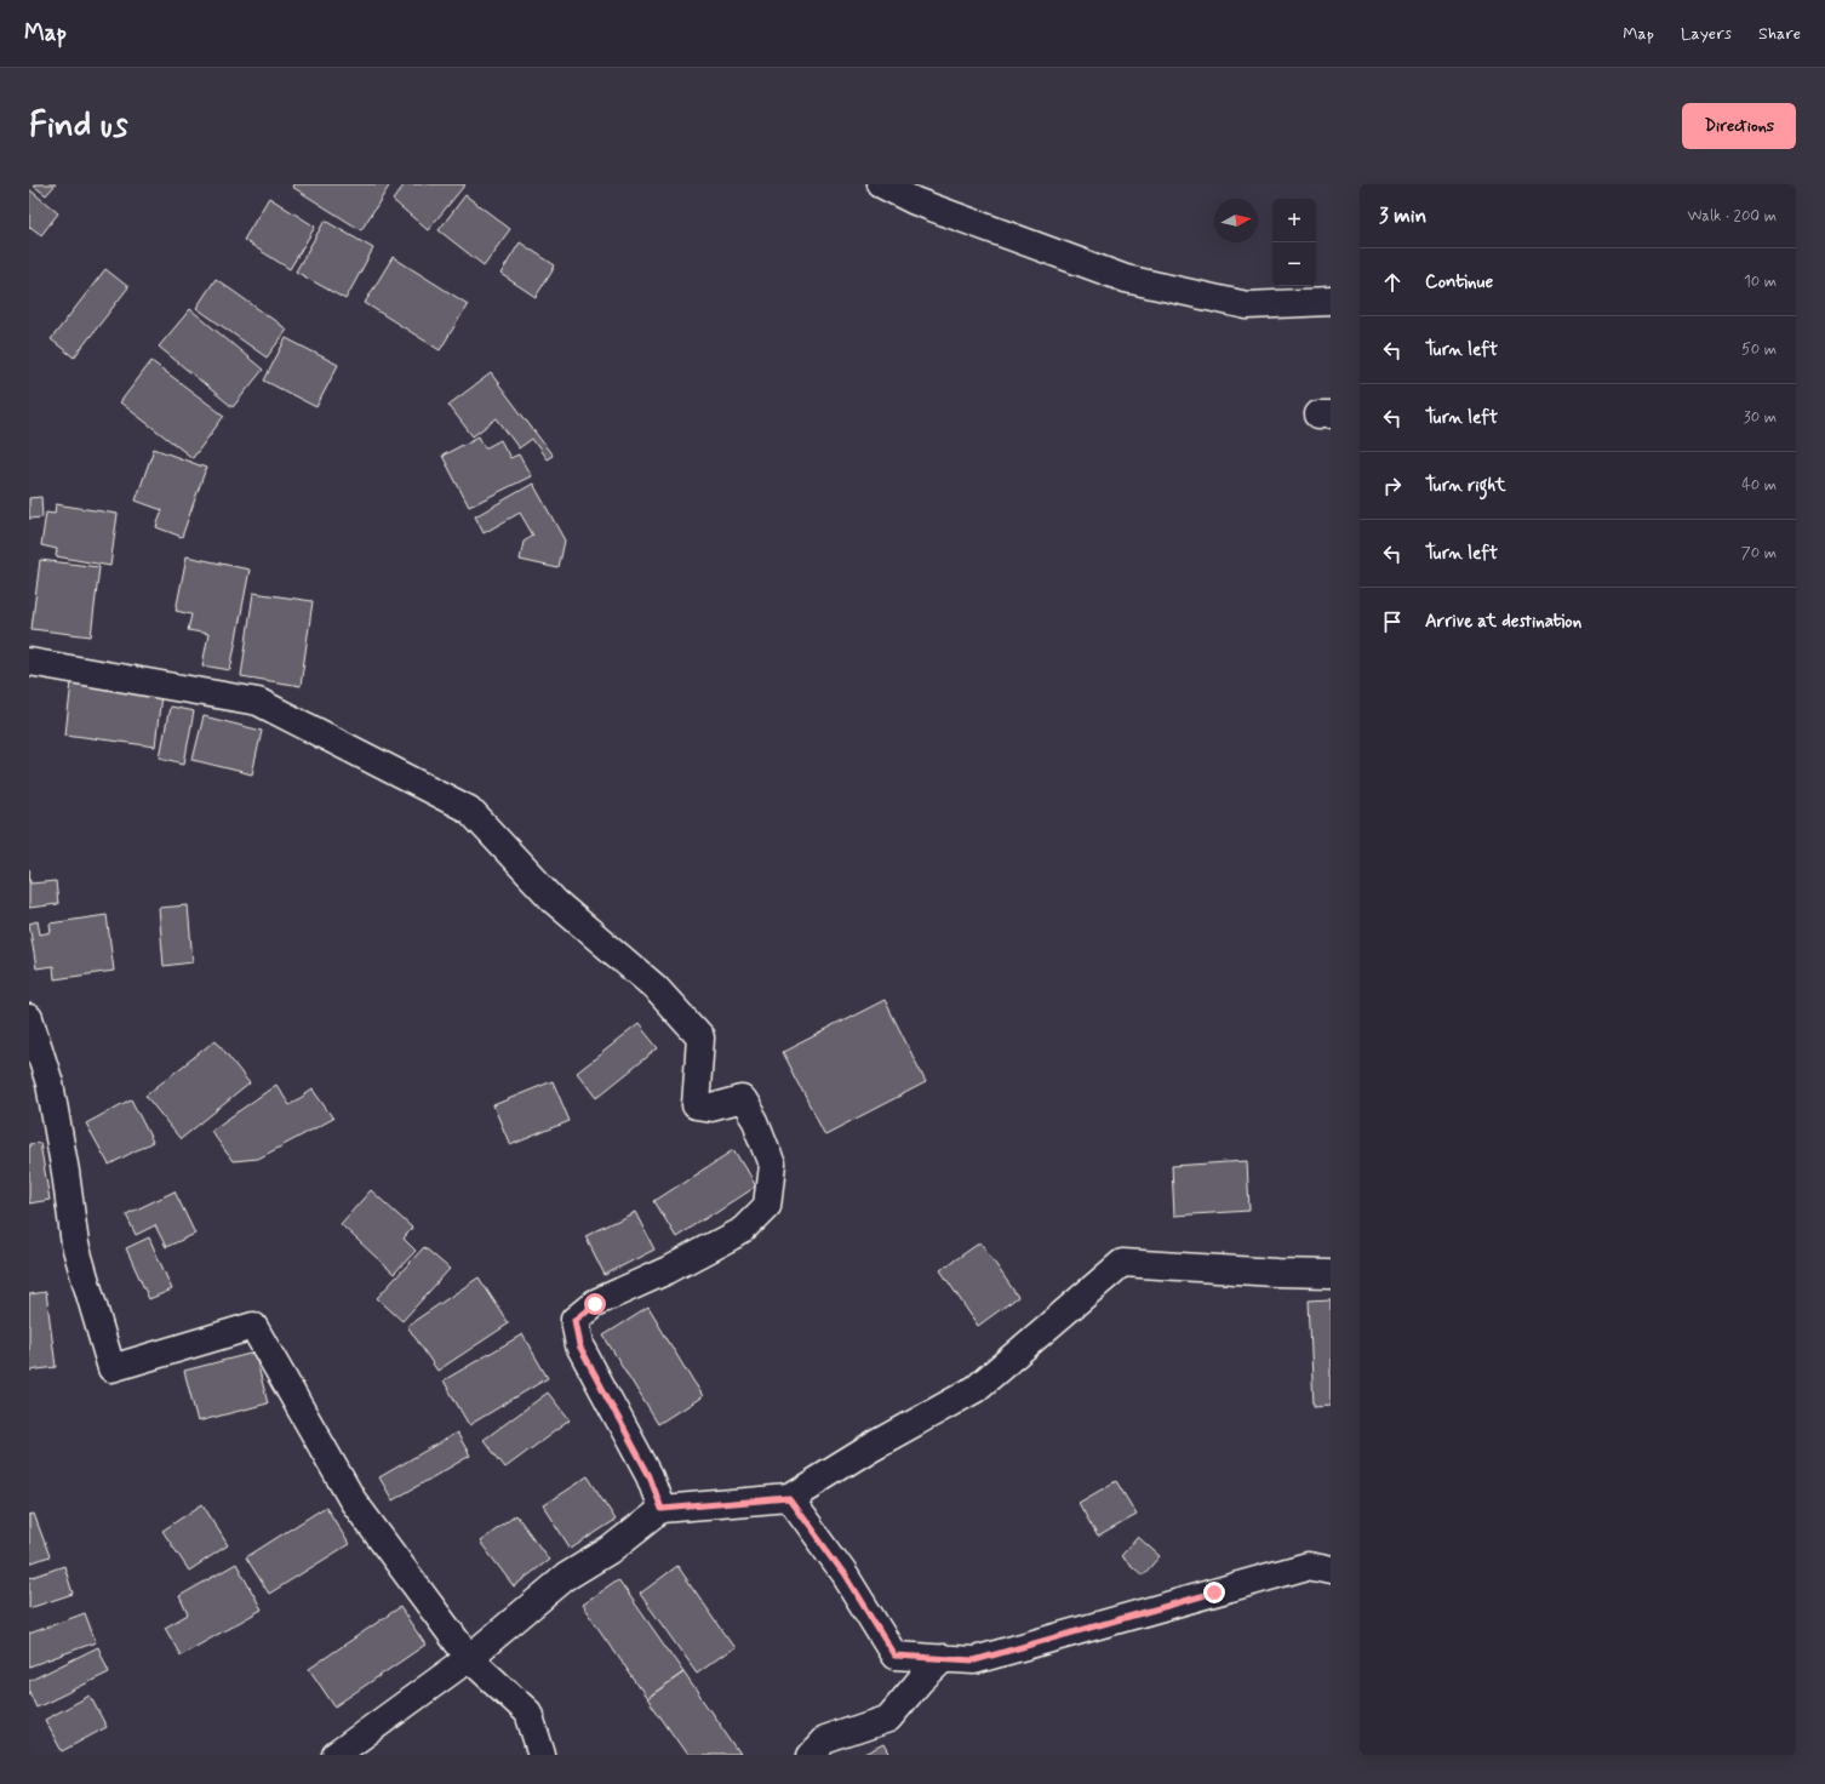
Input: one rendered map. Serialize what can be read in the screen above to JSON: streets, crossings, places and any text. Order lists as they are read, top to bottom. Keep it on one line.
{"north":"right","page":{"header":"Map","nav":["Map","Layers","Share"],"buttons":"Directions","title":"Find us","heading":["3 min","Walk · 200 m"],"map_buttons":["+","−"],"list":[["Continue","10 m"],["Turn left","50 m"],["Turn left","30 m"],["Turn right","40 m"],["Turn left","70 m"],"Arrive at destination"]}}
